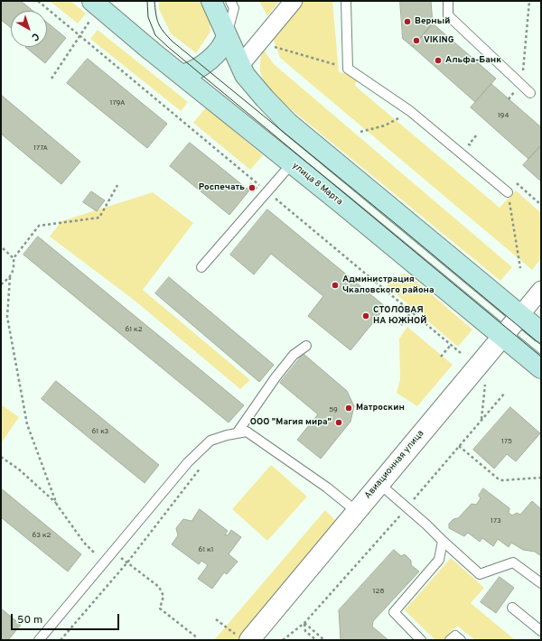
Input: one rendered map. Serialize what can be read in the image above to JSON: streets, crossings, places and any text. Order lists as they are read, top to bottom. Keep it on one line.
{"streets":{"main road":["улица 8 Марта"],"street":["Авиационная улица"]},"crossings":[["улица 8 Марта","Авиационная улица"]],"places":["Верный","VIKING","Альфа-Банк","Роспечать","Администрация Чкаловского района","СТОЛОВАЯ НА ЮЖНОЙ","Матроскин","ООО \"Магия мира\""],"house_numbers":["179А","194","177А","61 к2","59","61 к3","175","173","63 к2","61 к1","128"],"scale_bar":"50 m","north":"bottom right"}
